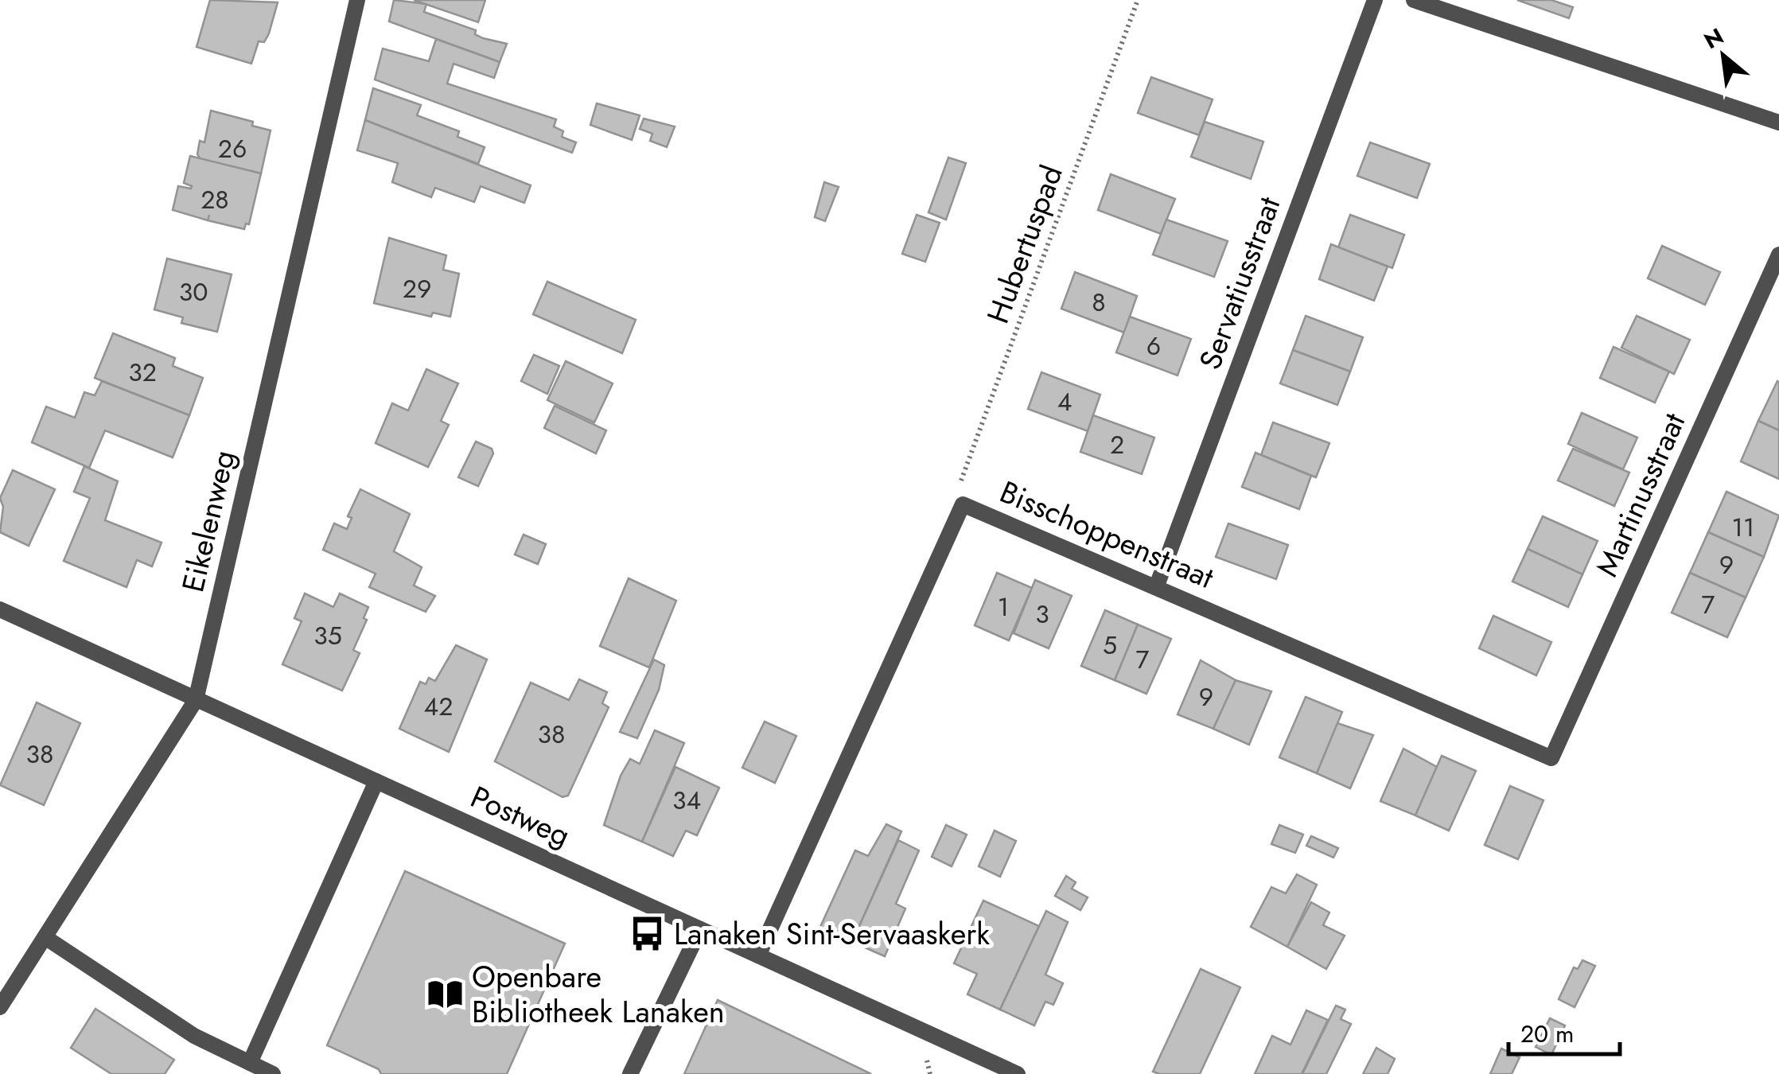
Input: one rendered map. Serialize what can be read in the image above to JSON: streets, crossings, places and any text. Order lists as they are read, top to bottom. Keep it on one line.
{"streets":{"street":["Servatiusstraat","Martinusstraat","Eikelenweg","Bisschoppenstraat","Postweg"],"path":["Hubertuspad"]},"crossings":[["Hubertuspad","Bisschoppenstraat"],["Servatiusstraat","Bisschoppenstraat"],["Martinusstraat","Bisschoppenstraat"],["Eikelenweg","Postweg"],["Bisschoppenstraat","Postweg"]],"places":{"bus stop":["Lanaken Sint-Servaaskerk"],"library":["Openbare Bibliotheek Lanaken"]},"house_numbers":["26","28","29","30","8","6","32","4","2","11","9","7","1","3","35","5","7","9","42","38","38","34"],"scale_bar":"20 m","north":"top left"}
